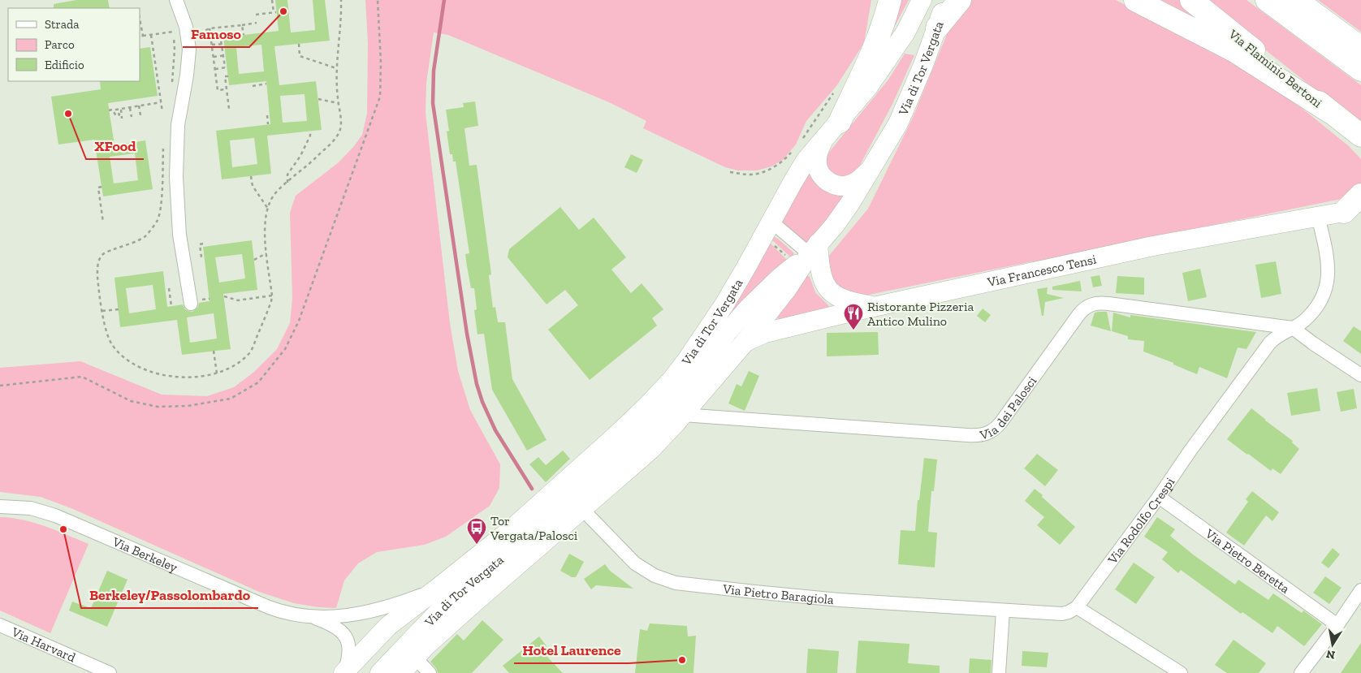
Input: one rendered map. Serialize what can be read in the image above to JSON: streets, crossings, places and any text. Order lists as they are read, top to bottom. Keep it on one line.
{"streets":{"highway":["Via Flaminio Bertoni"],"main road":["Via di Tor Vergata","Via Francesco Tensi"],"street":["Via dei Palosci","Via Rodolfo Crespi","Via Berkeley","Via Pietro Beretta","Via Pietro Baragiola","Via Harvard"]},"crossings":[["Via di Tor Vergata","Via Francesco Tensi"],["Via di Tor Vergata","Via dei Palosci"],["Via di Tor Vergata","Via Berkeley"],["Via di Tor Vergata","Via Pietro Baragiola"],["Via Francesco Tensi","Via Rodolfo Crespi"],["Via dei Palosci","Via Rodolfo Crespi"],["Via Rodolfo Crespi","Via Pietro Beretta"]],"places":{"other":["Famoso","XFood","Berkeley/Passolombardo","Hotel Laurence"],"restaurant":["Ristorante Pizzeria Antico Mulino"],"bus stop":["Tor Vergata/Palosci"]},"legend":["Strada","Parco","Edificio"],"north":"bottom"}
